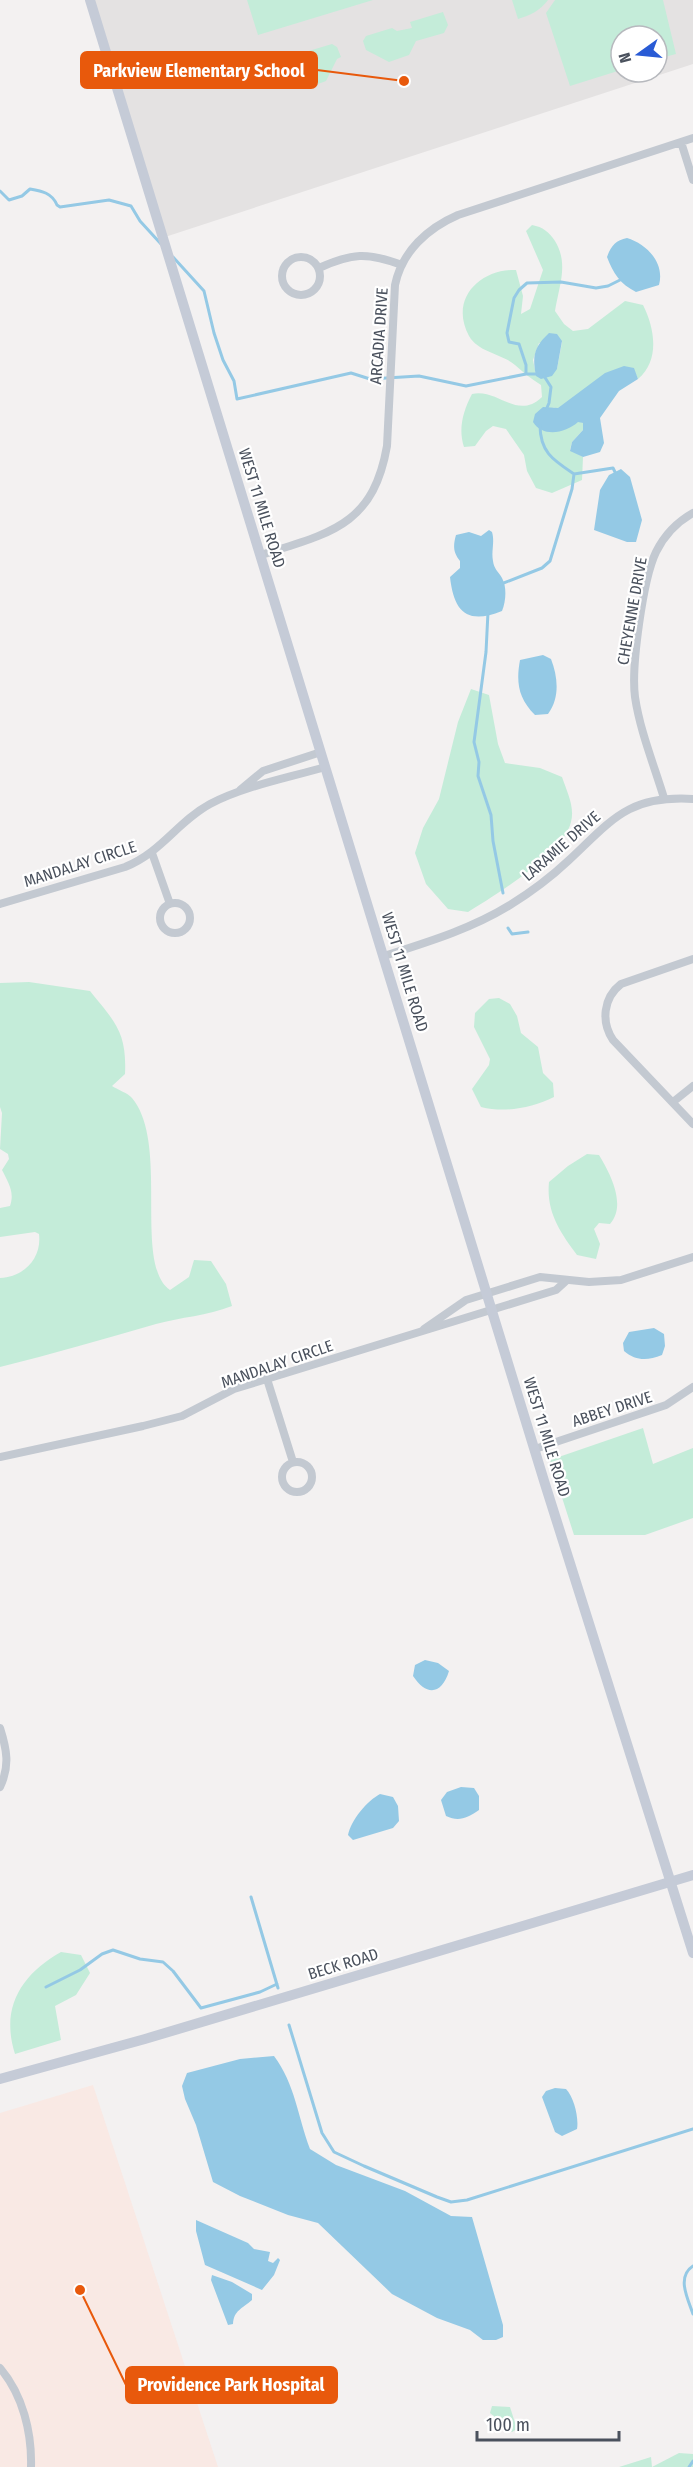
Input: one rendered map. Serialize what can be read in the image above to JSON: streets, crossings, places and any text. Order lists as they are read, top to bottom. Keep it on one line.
{"streets":{"street":["ARCADIA DRIVE","WEST 11 MILE ROAD","CHEYENNE DRIVE","LARAMIE DRIVE","MANDALAY CIRCLE","ABBEY DRIVE","BECK ROAD"]},"crossings":[["ARCADIA DRIVE","WEST 11 MILE ROAD"],["WEST 11 MILE ROAD","LARAMIE DRIVE"],["WEST 11 MILE ROAD","MANDALAY CIRCLE"],["WEST 11 MILE ROAD","ABBEY DRIVE"],["WEST 11 MILE ROAD","BECK ROAD"],["CHEYENNE DRIVE","LARAMIE DRIVE"]],"places":["Parkview Elementary School","Providence Park Hospital"],"scale_bar":"100 m","north":"left"}
